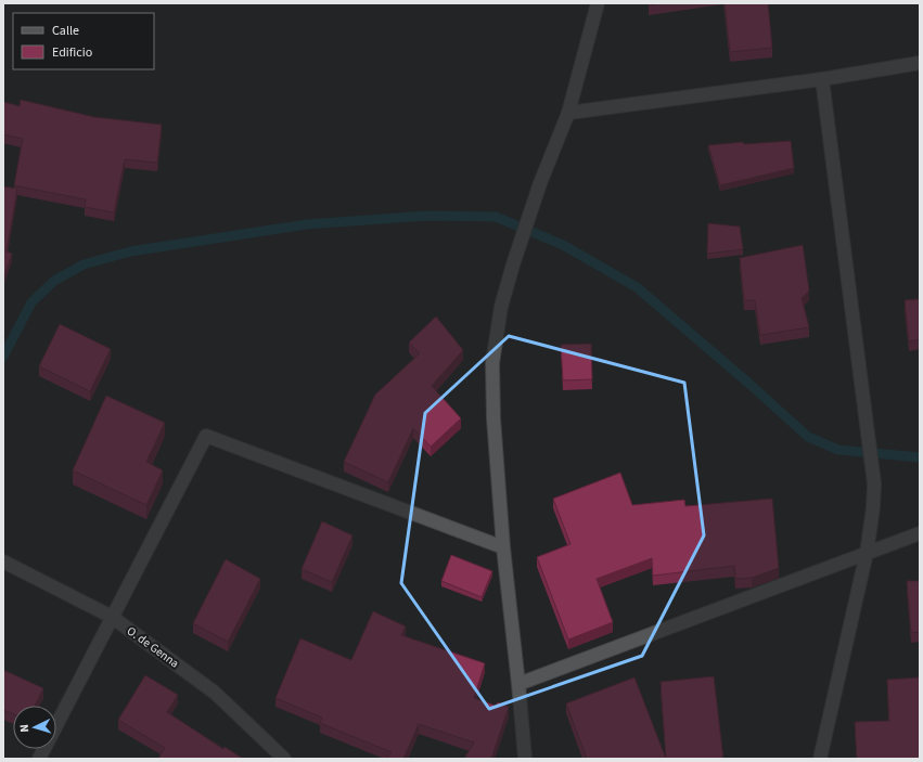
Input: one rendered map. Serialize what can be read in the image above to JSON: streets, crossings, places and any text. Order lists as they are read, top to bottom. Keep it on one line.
{"streets":{"street":["O. de Genna"]},"legend":["Calle","Edificio"],"north":"left"}
